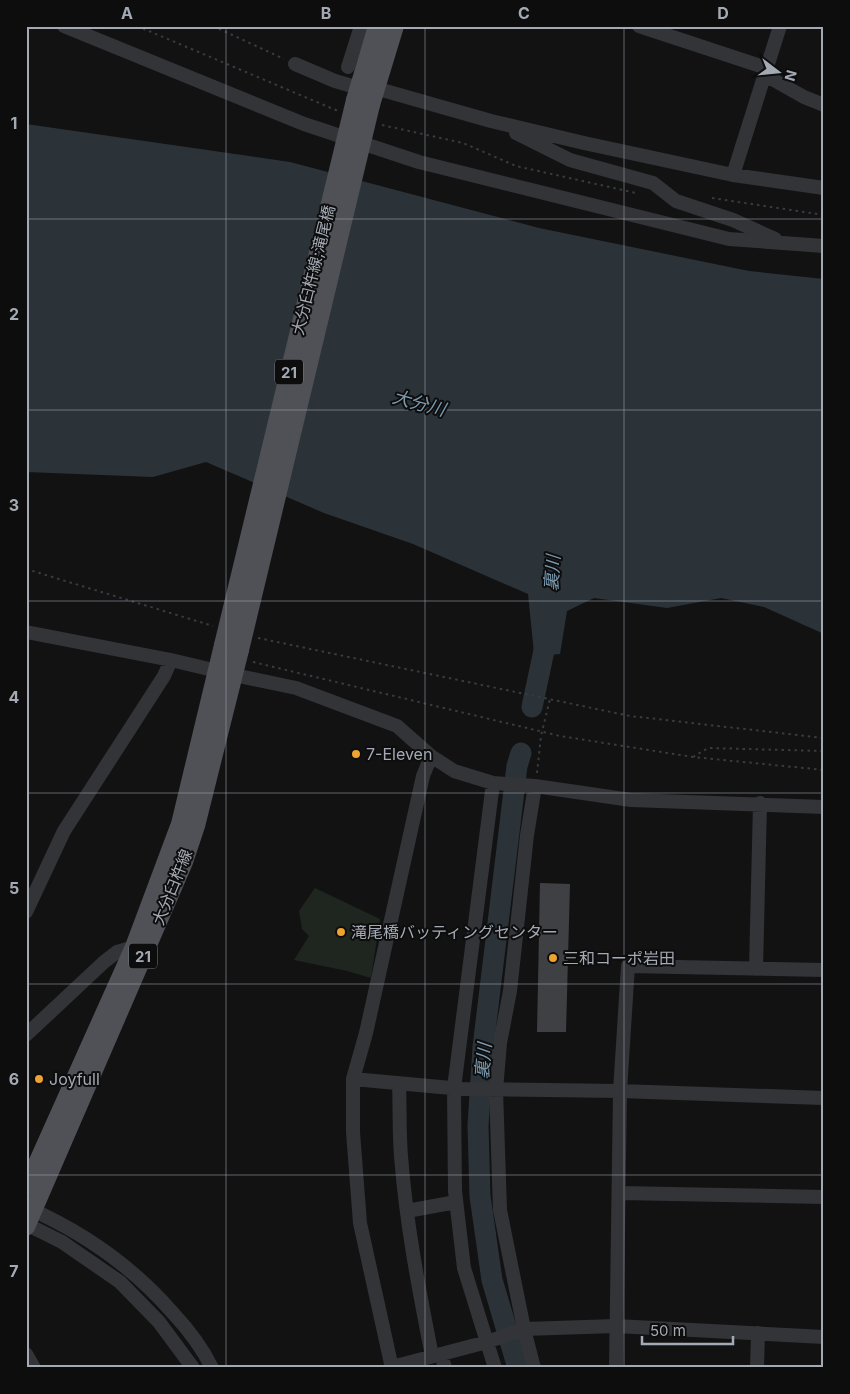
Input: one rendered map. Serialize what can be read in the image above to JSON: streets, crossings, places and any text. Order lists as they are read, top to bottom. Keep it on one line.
{"streets":{"main road":["大分臼杵線;滝尾橋","21","大分臼杵線"]},"crossings":[["大分臼杵線;滝尾橋","21"],["大分臼杵線;滝尾橋","大分臼杵線"],["21","大分臼杵線"]],"water":["大分川","裏川"],"places":["7-Eleven","滝尾橋バッティングセンター","三和コーポ岩田","Joyfull"],"scale_bar":"50 m","north":"right","grid":{"columns":["A","B","C","D"],"rows":["1","2","3","4","5","6","7"]}}
